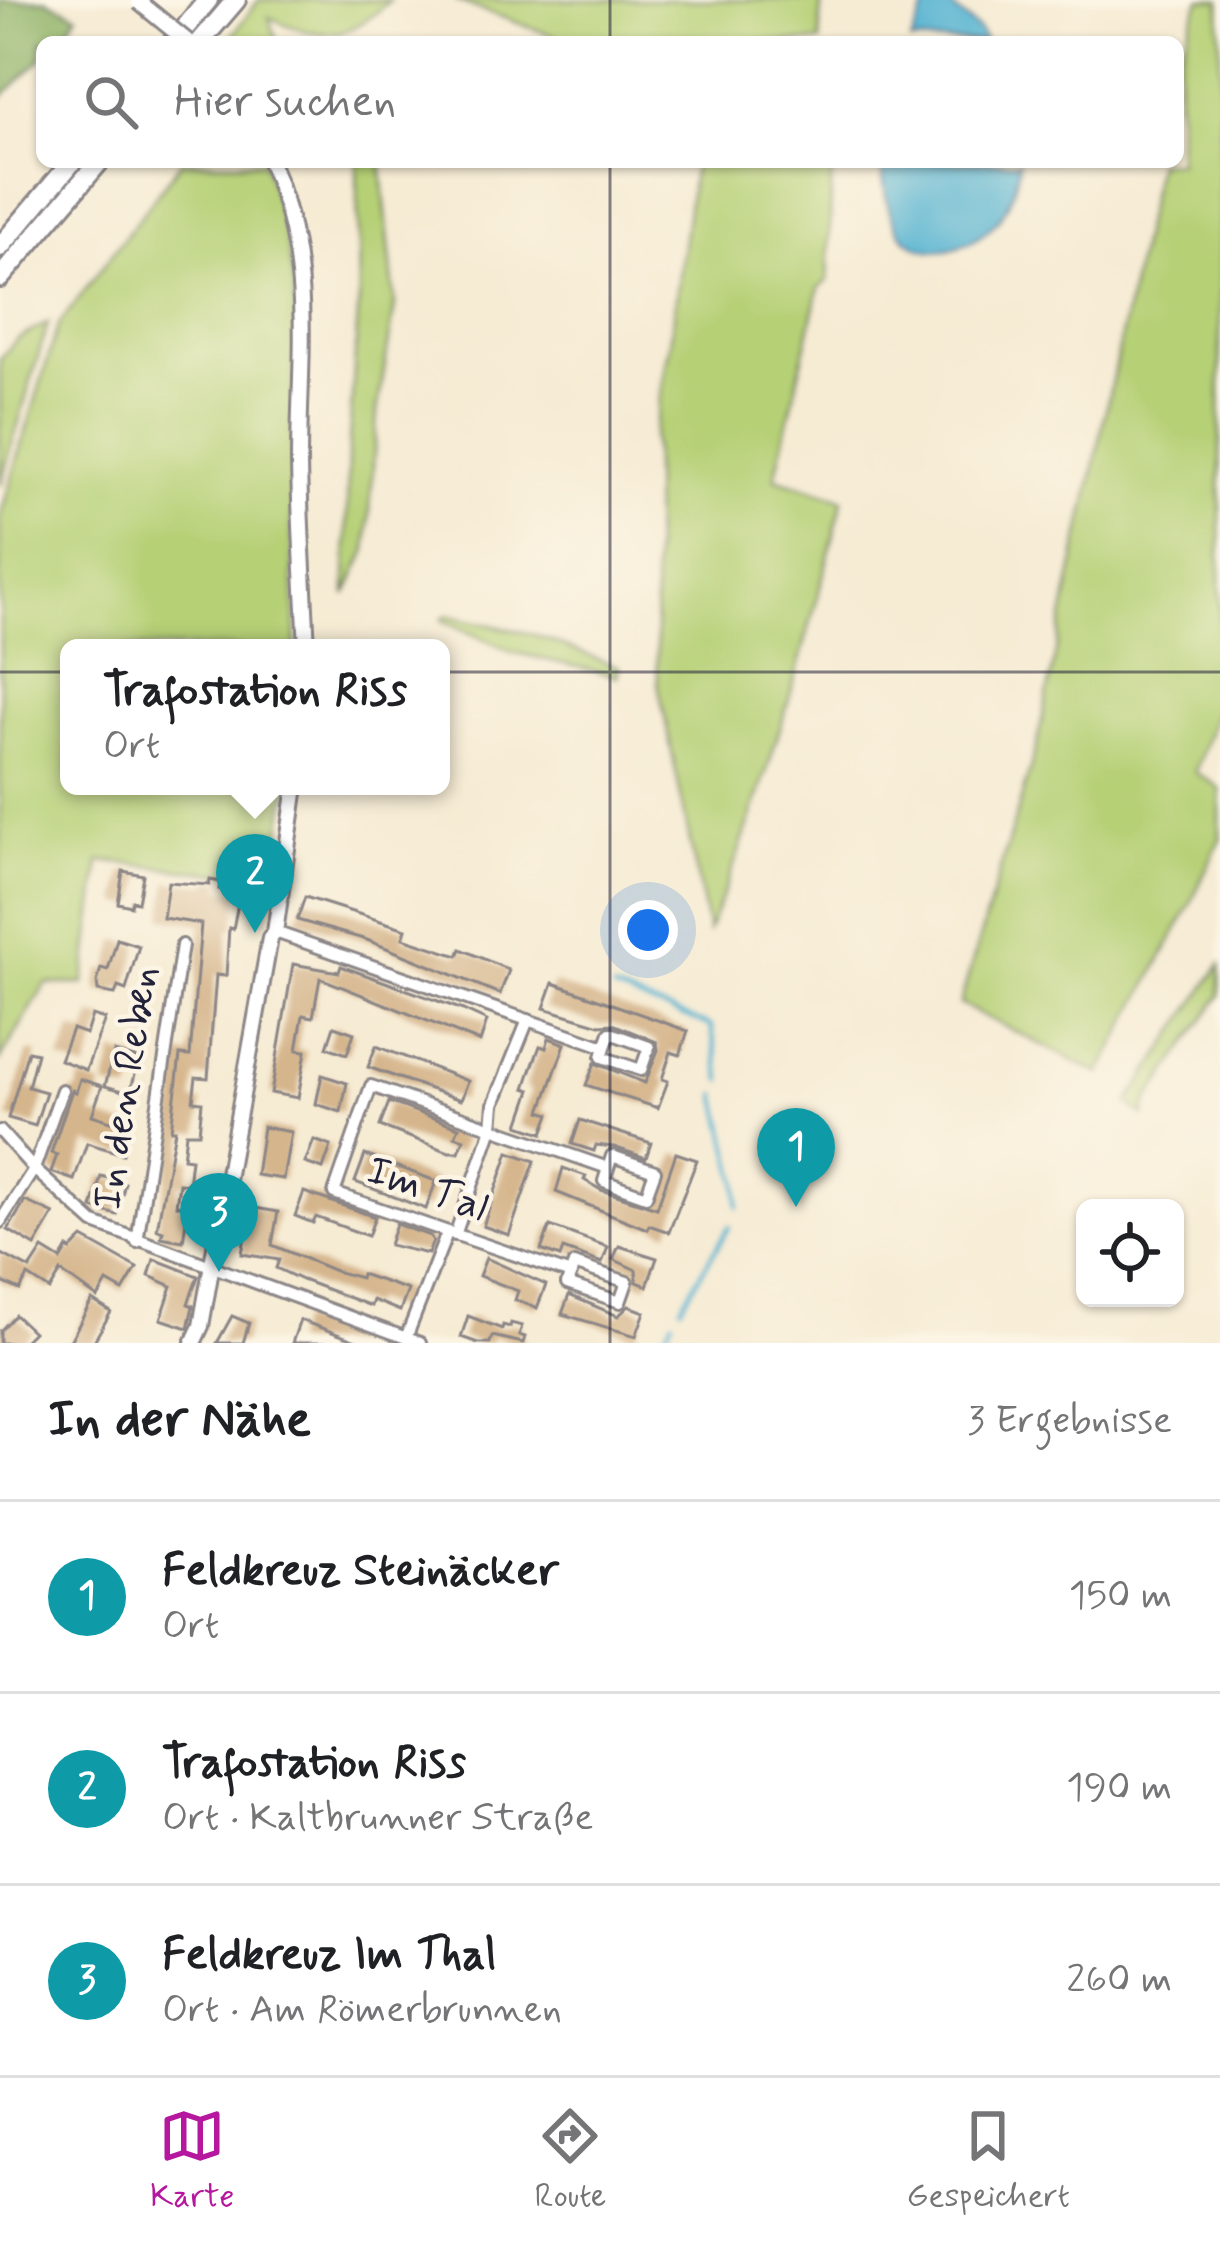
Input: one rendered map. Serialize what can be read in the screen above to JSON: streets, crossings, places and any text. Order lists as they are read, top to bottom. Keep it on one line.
{"streets":{"street":["In den Reben","Im Tal"]},"page":{"search":"Hier suchen","popup":["Trafostation Riss","Ort"],"pins":["2","1","3"],"heading":["In der Nähe","3 Ergebnisse"],"list":[{"mark":"1","name":"Feldkreuz Steinäcker","note":"Ort","value":"150 m"},{"mark":"2","name":"Trafostation Riss","note":"Ort · Kaltbrunner Straße","value":"190 m"},{"mark":"3","name":"Feldkreuz Im Thal","note":"Ort · Am Römerbrunnen","value":"260 m"}],"nav":["Karte","Route","Gespeichert"]}}
